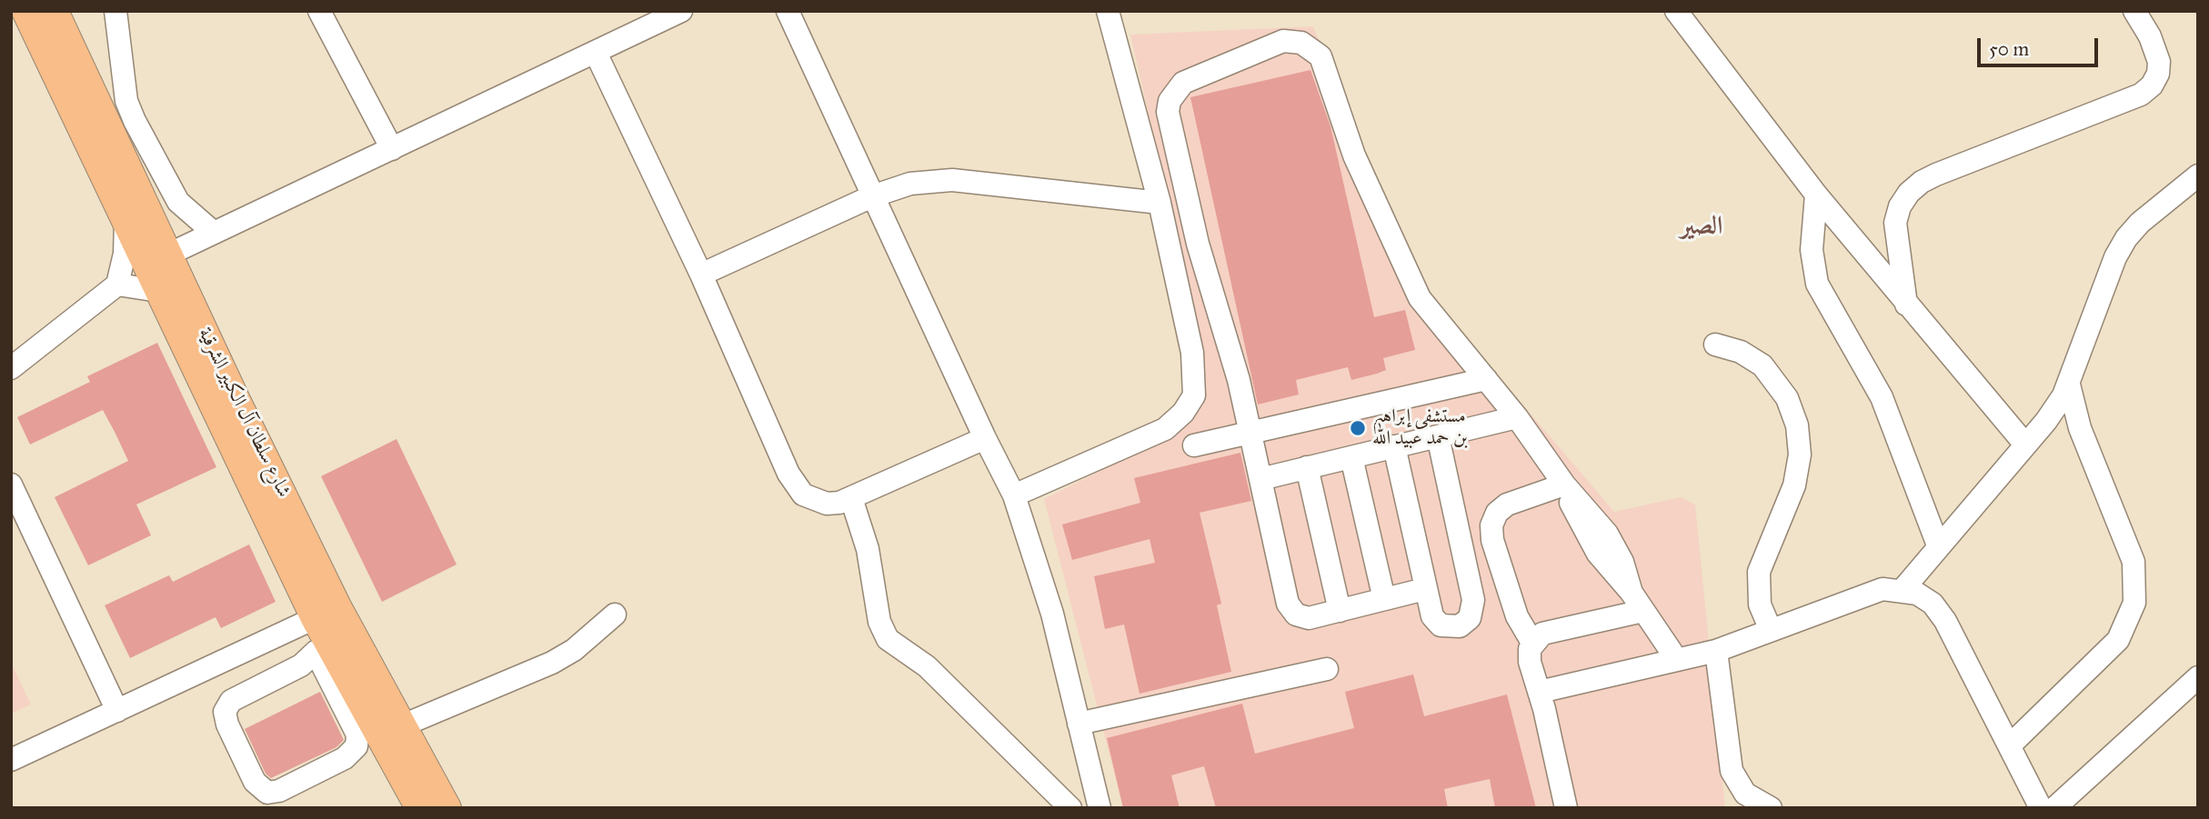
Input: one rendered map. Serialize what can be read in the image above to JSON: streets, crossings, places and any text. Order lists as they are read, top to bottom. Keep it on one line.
{"streets":{"main road":["شارع سلطان آل الكبير الشرقية"]},"districts":["الصير"],"places":["مستشفى إبراهيم بن حمد عبيد الله"],"scale_bar":"50 m"}
